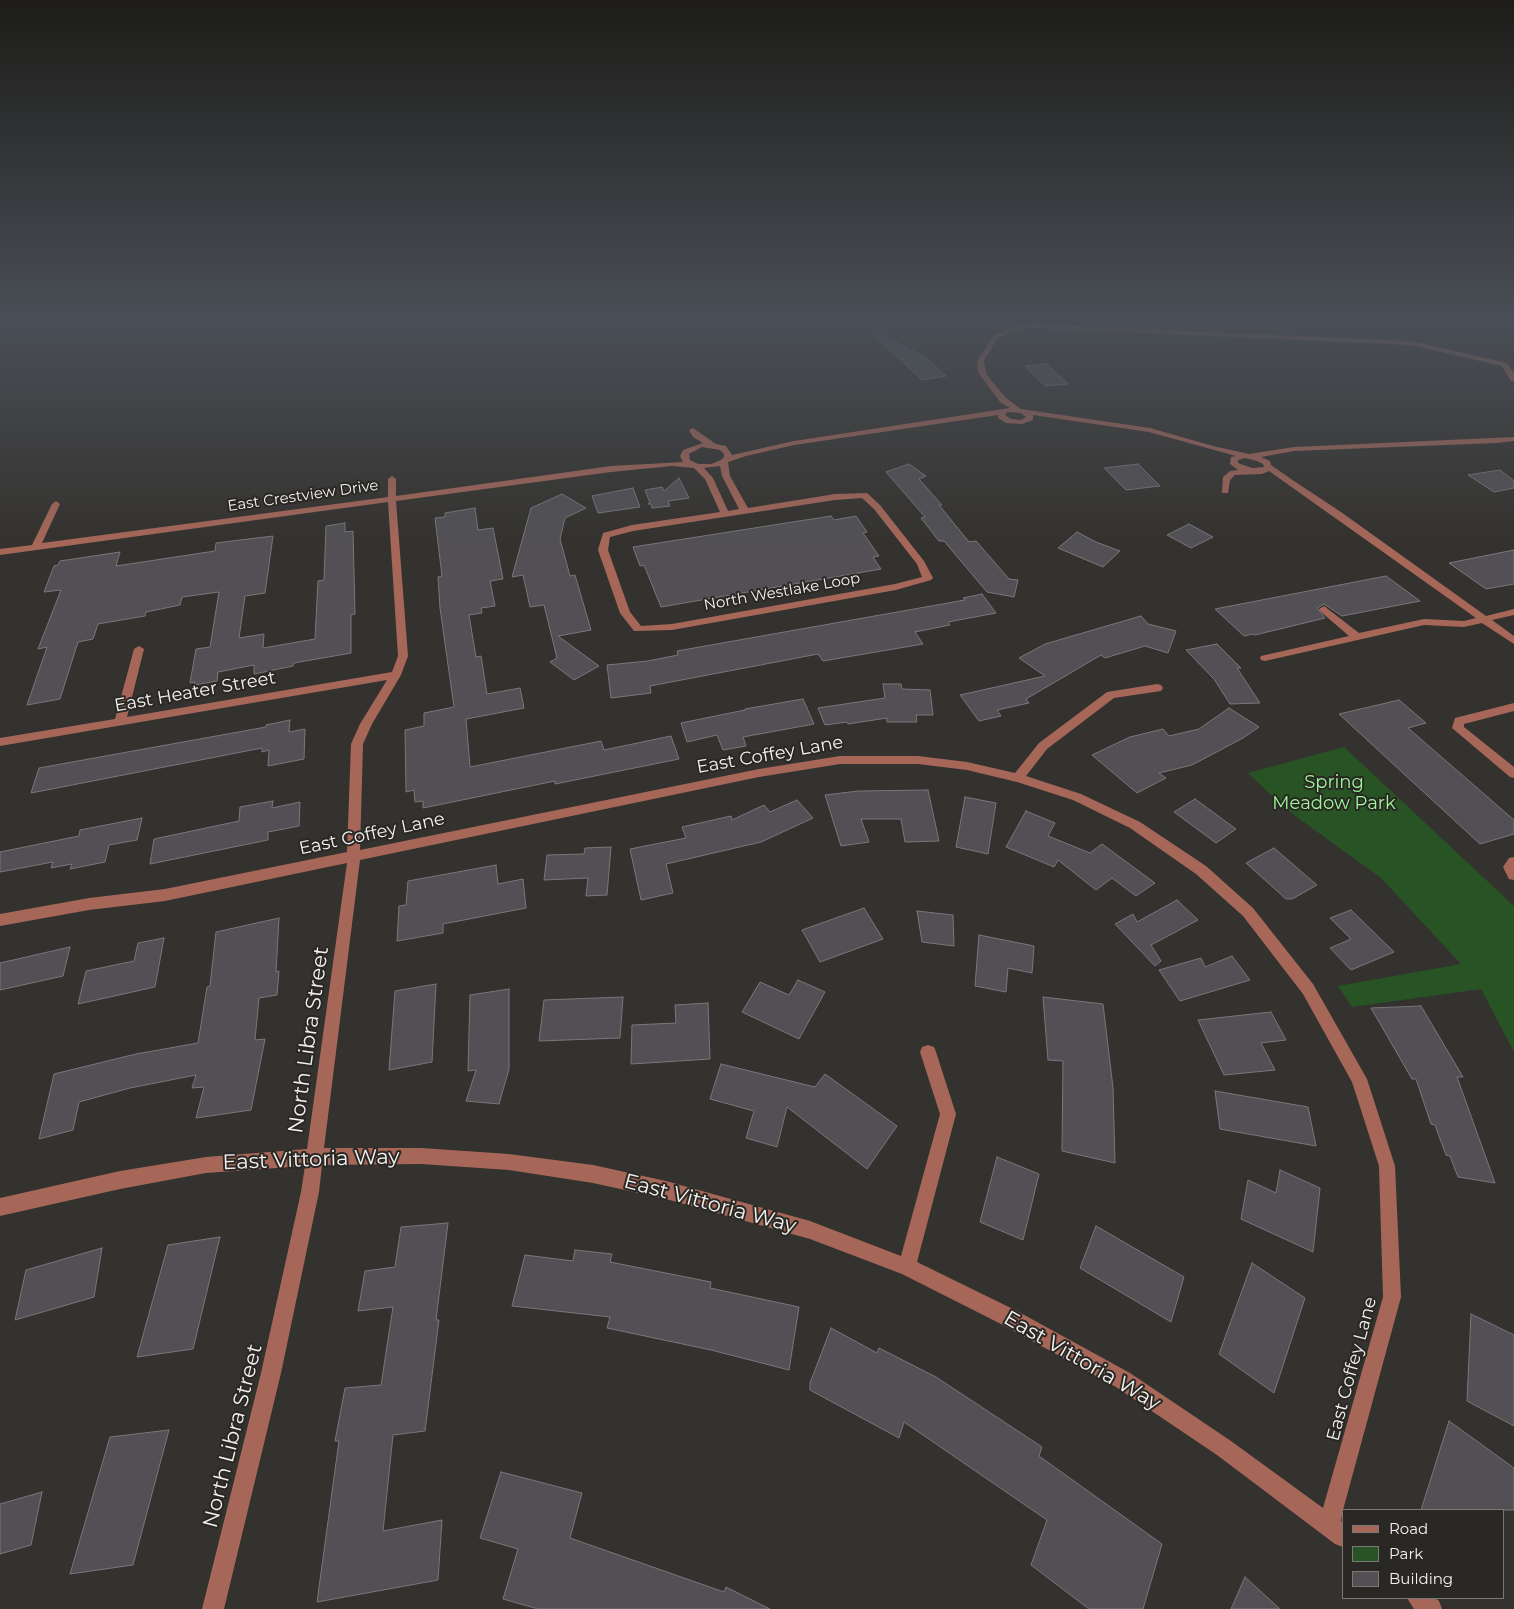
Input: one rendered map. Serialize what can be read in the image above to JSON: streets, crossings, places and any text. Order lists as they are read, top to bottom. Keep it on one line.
{"streets":{"street":["East Crestview Drive","North Westlake Loop","East Heater Street","East Coffey Lane","North Libra Street","East Vittoria Way"]},"crossings":[["East Crestview Drive","North Libra Street"],["East Heater Street","North Libra Street"],["East Coffey Lane","North Libra Street"],["East Coffey Lane","East Vittoria Way"],["North Libra Street","East Vittoria Way"]],"parks":["Spring Meadow Park"],"legend":["Road","Park","Building"]}
